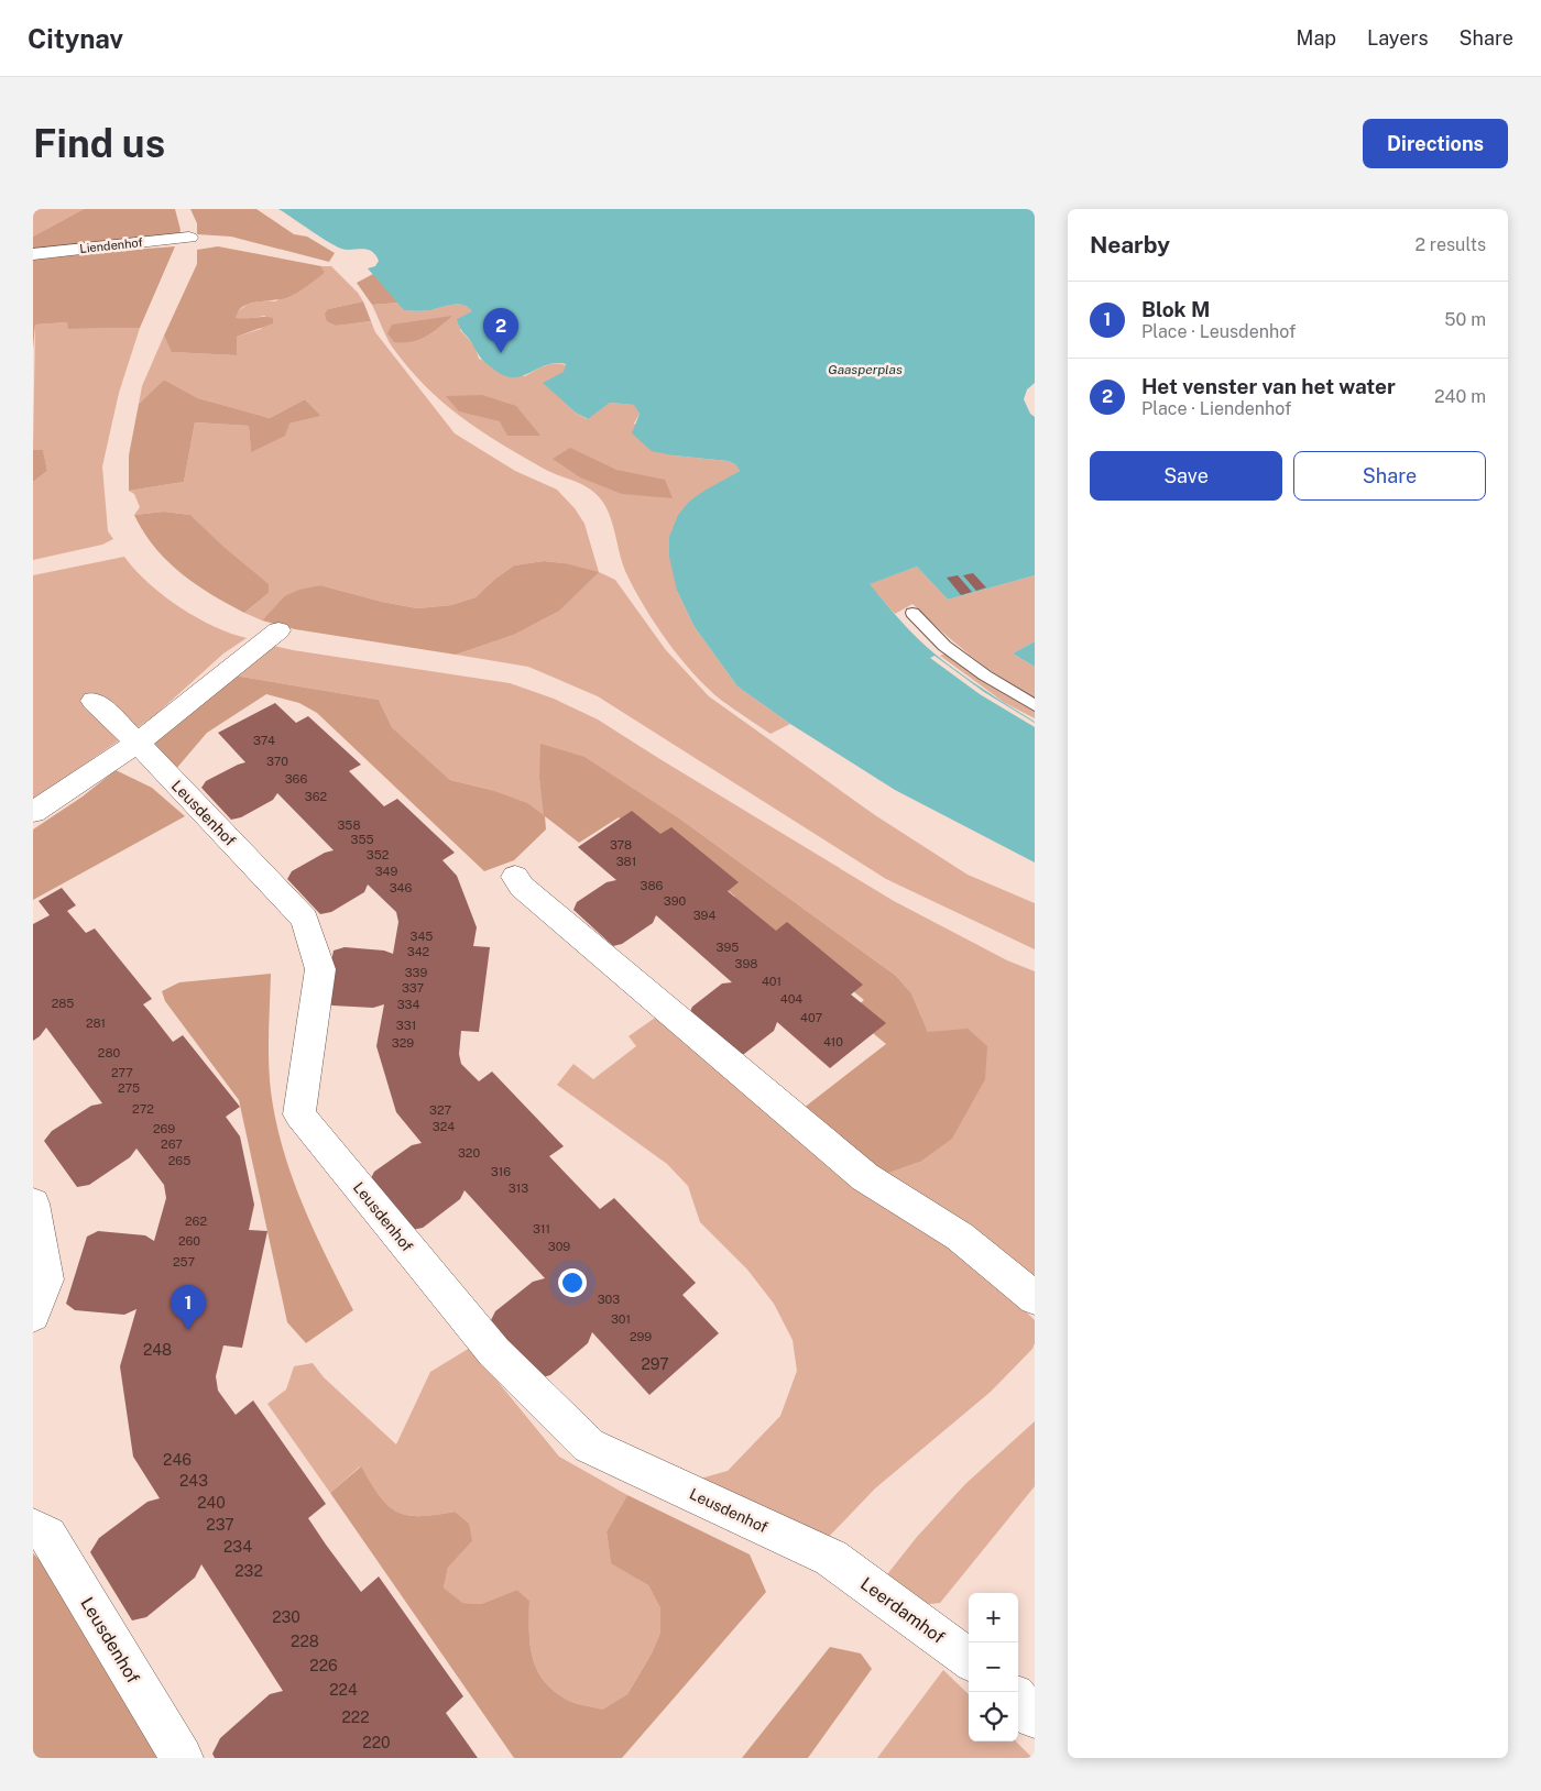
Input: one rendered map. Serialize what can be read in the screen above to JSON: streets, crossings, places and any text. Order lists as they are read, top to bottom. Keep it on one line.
{"streets":{"street":["Liendenhof","Leusdenhof","Leerdamhof"]},"crossings":[["Leusdenhof","Leerdamhof"]],"water":["Gaasperplas"],"house_numbers":["374","370","366","362","358","355","378","352","381","349","386","346","390","394","345","395","342","398","339","401","337","404","285","334","407","281","331","410","329","280","277","275","272","327","324","269","267","320","265","316","313","262","311","260","309","257","303","301","299","248","297","246","243","240","237","234","232","230","228","226","224","222","220"],"page":{"header":"Citynav","nav":["Map","Layers","Share"],"buttons":["Directions",["Save","Share"]],"title":"Find us","heading":["Nearby","2 results"],"list":[{"mark":"1","name":"Blok M","note":"Place · Leusdenhof","value":"50 m"},{"mark":"2","name":"Het venster van het water","note":"Place · Liendenhof","value":"240 m"}],"pins":["2","1"],"map_buttons":["+","−"]}}
